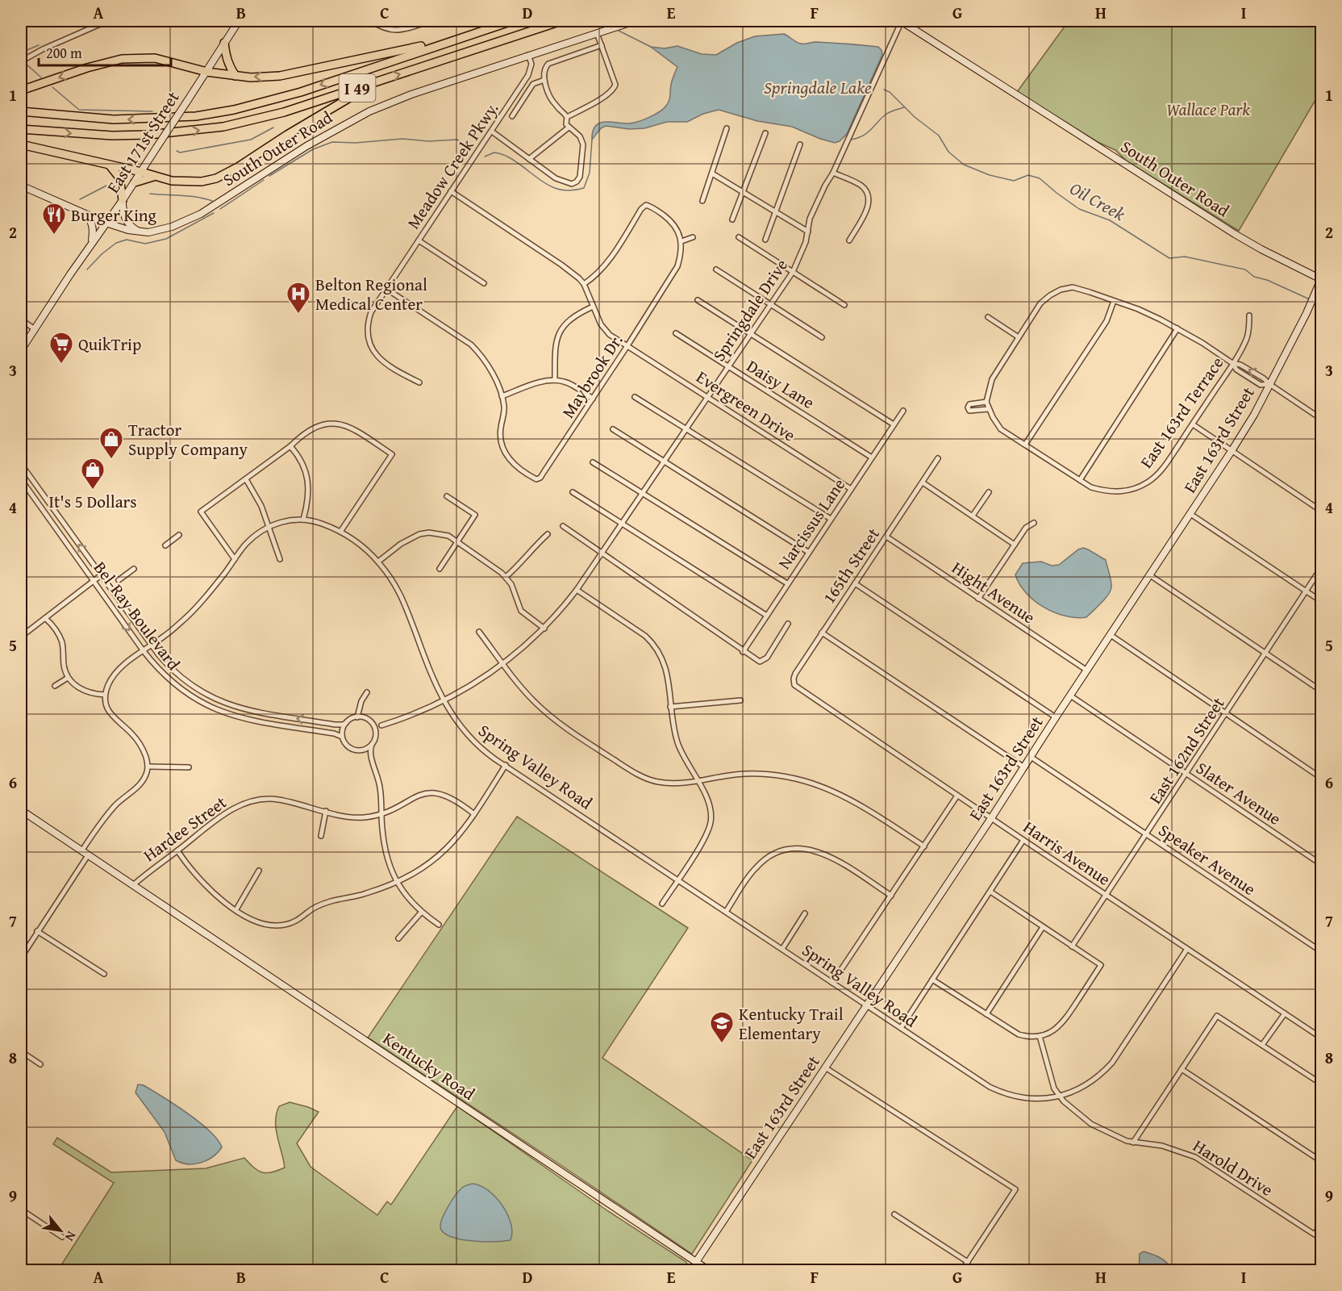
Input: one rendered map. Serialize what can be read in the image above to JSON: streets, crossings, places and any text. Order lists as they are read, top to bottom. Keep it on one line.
{"streets":{"highway":["I 49"],"street":["East 171st Street","South Outer Road","Meadow Creek Pkwy.","Springdale Drive","Maybrook Dr.","Daisy Lane","Evergreen Drive","East 163rd Terrace","East 163rd Street","Narcissus Lane","165th Street","Hight Avenue","Bel-Ray Boulevard","East 162nd Street","Spring Valley Road","Slater Avenue","Hardee Street","Harris Avenue","Speaker Avenue","Kentucky Road","Harold Drive"]},"crossings":[["East 171st Street","South Outer Road"],["South Outer Road","Meadow Creek Pkwy."],["South Outer Road","Springdale Drive"],["South Outer Road","East 163rd Street"],["Springdale Drive","Daisy Lane"],["Springdale Drive","Evergreen Drive"],["Springdale Drive","Spring Valley Road"],["Maybrook Dr.","Evergreen Drive"],["Daisy Lane","Narcissus Lane"],["Evergreen Drive","Narcissus Lane"],["East 163rd Street","Hight Avenue"],["East 163rd Street","Spring Valley Road"],["East 163rd Street","Slater Avenue"],["East 163rd Street","Harris Avenue"],["East 163rd Street","Speaker Avenue"],["East 163rd Street","Kentucky Road"],["165th Street","Hight Avenue"],["165th Street","Harris Avenue"],["Bel-Ray Boulevard","Spring Valley Road"],["East 162nd Street","Slater Avenue"],["East 162nd Street","Harris Avenue"],["East 162nd Street","Speaker Avenue"],["Spring Valley Road","Harris Avenue"],["Spring Valley Road","Harold Drive"],["Hardee Street","Kentucky Road"]],"water":["Springdale Lake","Oil Creek"],"parks":["Wallace Park"],"places":{"restaurant":["Burger King"],"hospital":["Belton Regional Medical Center"],"supermarket":["QuikTrip"],"shop":["Tractor Supply Company","It's 5 Dollars"],"school or university":["Kentucky Trail Elementary"]},"scale_bar":"200 m","north":"bottom right","grid":{"columns":["A","B","C","D","E","F","G","H","I"],"rows":["1","2","3","4","5","6","7","8","9"]}}
